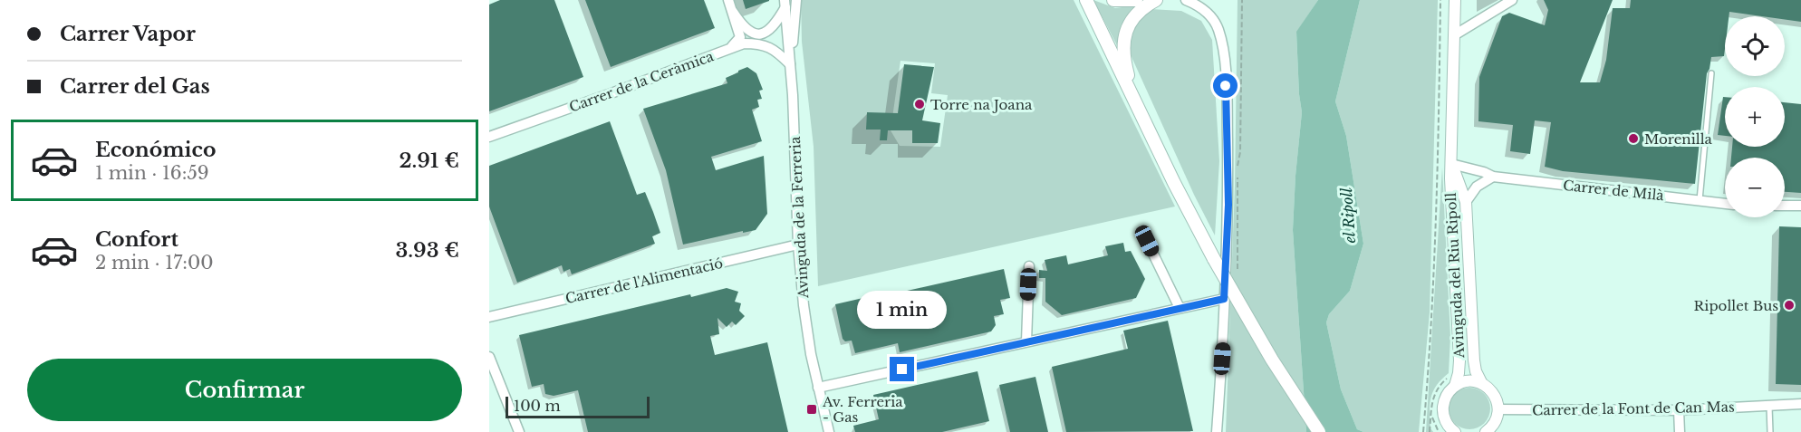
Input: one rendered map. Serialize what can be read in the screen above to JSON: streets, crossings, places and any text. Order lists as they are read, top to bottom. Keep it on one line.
{"streets":{"street":["Carrer de la Ceràmica","Carrer de Milà","Avinguda de la Ferreria","Avinguda del Riu Ripoll","Carrer de l'Alimentació","Carrer de la Font de Can Mas"]},"crossings":[["Carrer de la Ceràmica","Avinguda de la Ferreria"],["Carrer de Milà","Avinguda del Riu Ripoll"],["Avinguda de la Ferreria","Carrer de l'Alimentació"],["Avinguda del Riu Ripoll","Carrer de la Font de Can Mas"]],"water":["el Ripoll"],"places":{"other":["Torre na Joana","Morenilla","Ripollet Bus"],"transit":["Av. Ferreria - Gas"]},"scale_bar":"100 m","page":{"banner":["Carrer Vapor","Carrer del Gas"],"map_buttons":["+","−"],"list":[{"name":"Económico","note":"1 min · 16:59","value":"2.91 €"},{"name":"Confort","note":"2 min · 17:00","value":"3.93 €"}],"bubble":"1 min","buttons":"Confirmar","scale":"100 m"}}
